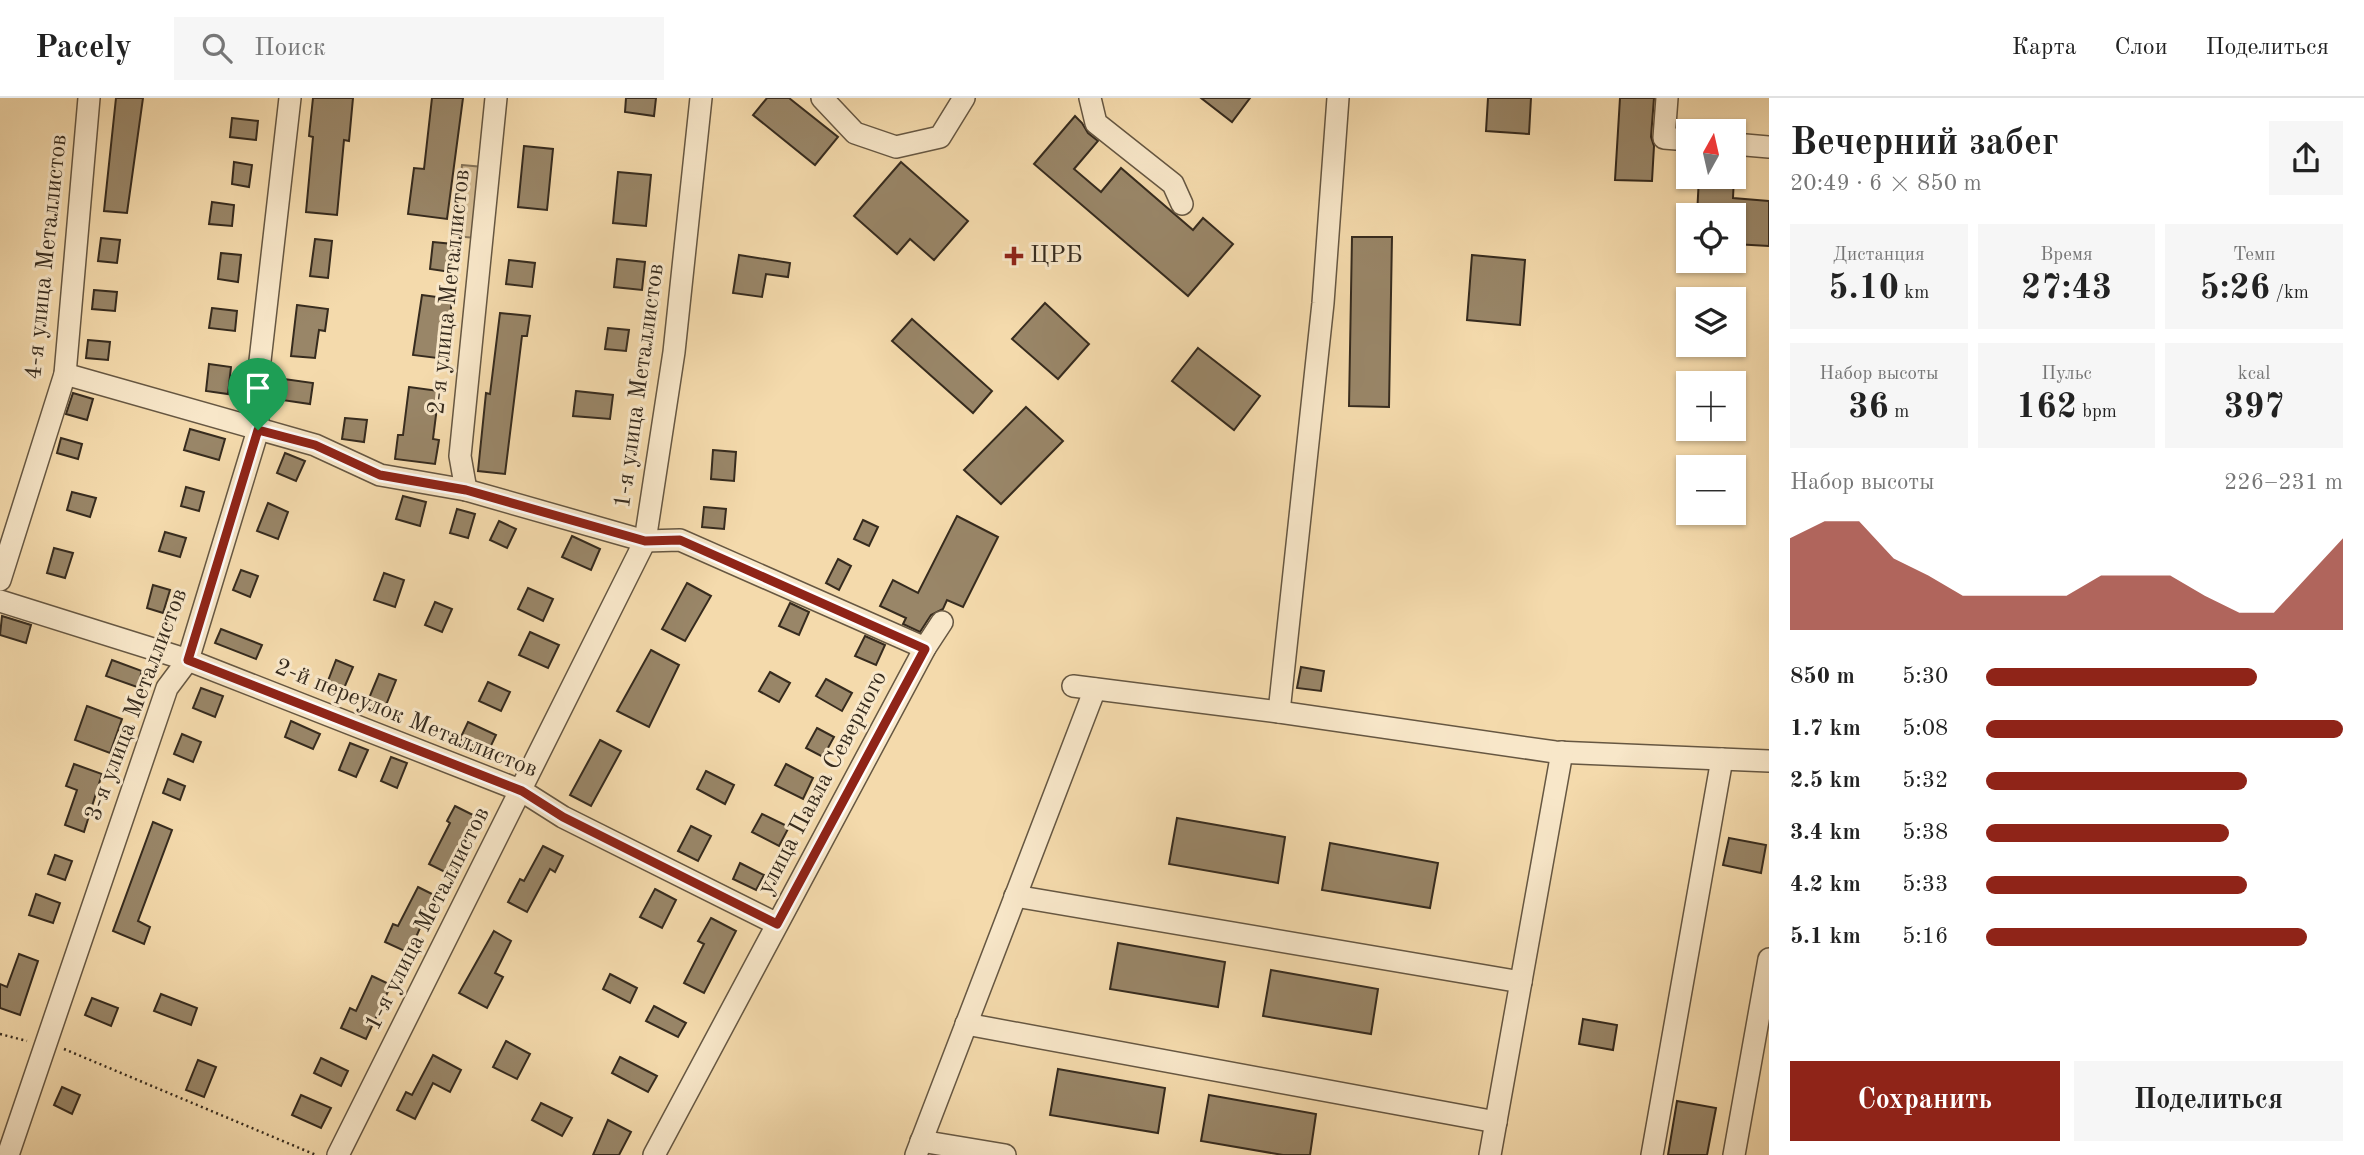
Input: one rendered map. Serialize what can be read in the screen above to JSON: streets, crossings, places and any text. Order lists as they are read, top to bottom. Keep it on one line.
{"streets":{"street":["4-я улица Металлистов","2-я улица Металлистов","1-я улица Металлистов","3-я улица Металлистов","2-й переулок Металлистов","улица Павла Северного"]},"crossings":[["1-я улица Металлистов","2-й переулок Металлистов"],["3-я улица Металлистов","2-й переулок Металлистов"],["2-й переулок Металлистов","улица Павла Северного"]],"places":{"health":["ЦРБ"]},"north":"top","page":{"header":"Pacely","search":"Поиск","nav":["Карта","Слои","Поделиться"],"heading":["Вечерний забег","20:49 · 6 × 850 m"],"map_buttons":["+","−"],"stats":[["Дистанция","5.10 km"],["Время","27:43"],["Темп","5:26 /km"],["Набор высоты","36 m"],["Пульс","162 bpm"],["kcal","397"]],"chart":["Набор высоты","226–231 m"],"list":[{"name":"850 m","note":"5:30"},{"name":"1.7 km","note":"5:08"},{"name":"2.5 km","note":"5:32"},{"name":"3.4 km","note":"5:38"},{"name":"4.2 km","note":"5:33"},{"name":"5.1 km","note":"5:16"}],"buttons":["Сохранить","Поделиться"]}}
